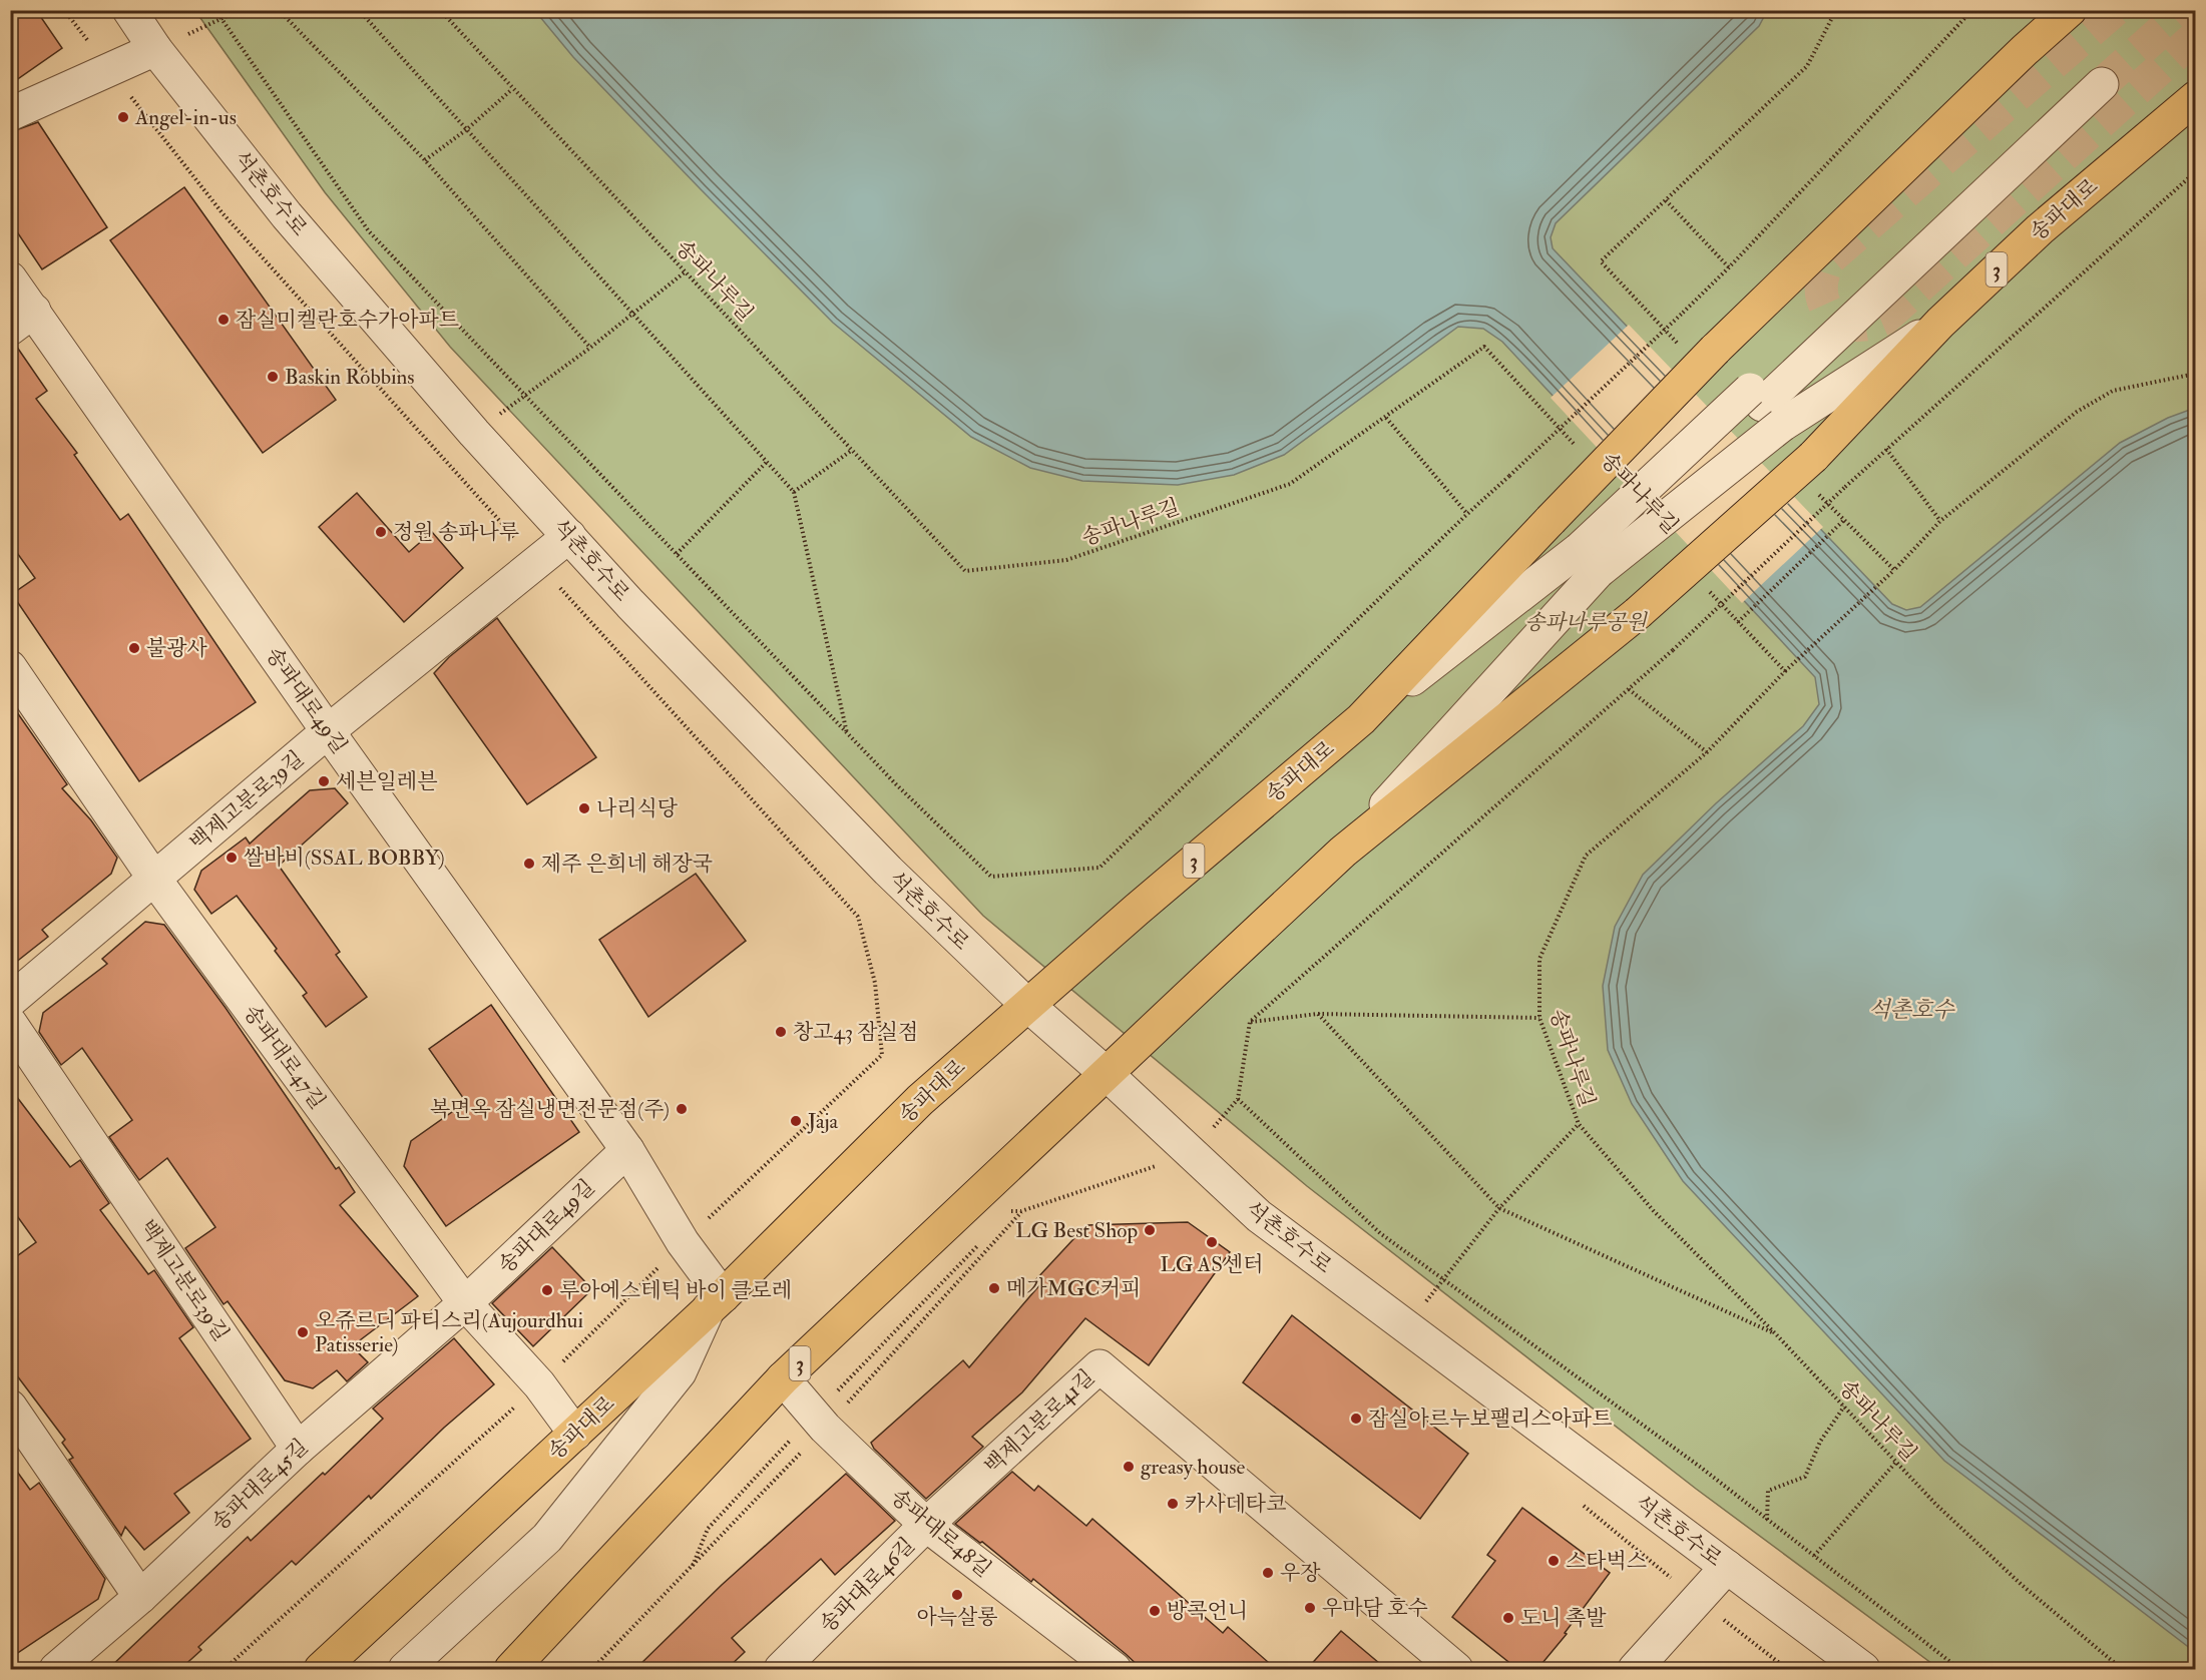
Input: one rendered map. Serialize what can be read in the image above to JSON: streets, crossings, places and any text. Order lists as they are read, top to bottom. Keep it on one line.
{"streets":{"main road":["송파대로","3"],"street":["석촌호수로","송파대로49길","백제고분로39길","송파대로47길","백제고분로41길","송파대로45길","송파대로48길","송파대로46길"],"path":["송파나루길"]},"crossings":[["석촌호수로","송파대로"],["석촌호수로","3"],["석촌호수로","백제고분로39길"],["송파대로","3"],["송파대로","송파대로49길"],["송파대로","송파대로47길"],["3","송파대로48길"],["송파대로49길","백제고분로39길"],["송파대로49길","송파대로47길"],["송파대로49길","송파대로45길"],["백제고분로39길","송파대로47길"],["백제고분로39길","송파대로45길"],["송파대로47길","송파대로45길"],["백제고분로41길","송파대로48길"],["백제고분로41길","송파대로46길"],["송파대로48길","송파대로46길"]],"water":["석촌호수"],"parks":["송파나루공원"],"places":["Angel-in-us","잠실미켈란호수가아파트","Baskin Robbins","정원 송파나루","불광사","세븐일레븐","나리식당","쌀바비(SSAL BOBBY)","제주 은희네 해장국","창고43 잠실점","복면옥 잠실냉면전문점(주)","Jaja","LG Best Shop","LG AS센터","메가MGC커피","루아에스테틱 바이 클로레","오쥬르디 파티스리(Aujourdhui Patisserie)","잠실아르누보팰리스아파트","greasy house","카사데타코","스타벅스","우장","아늑살롱","우마담 호수","방콕언니","도니 촉발"]}
